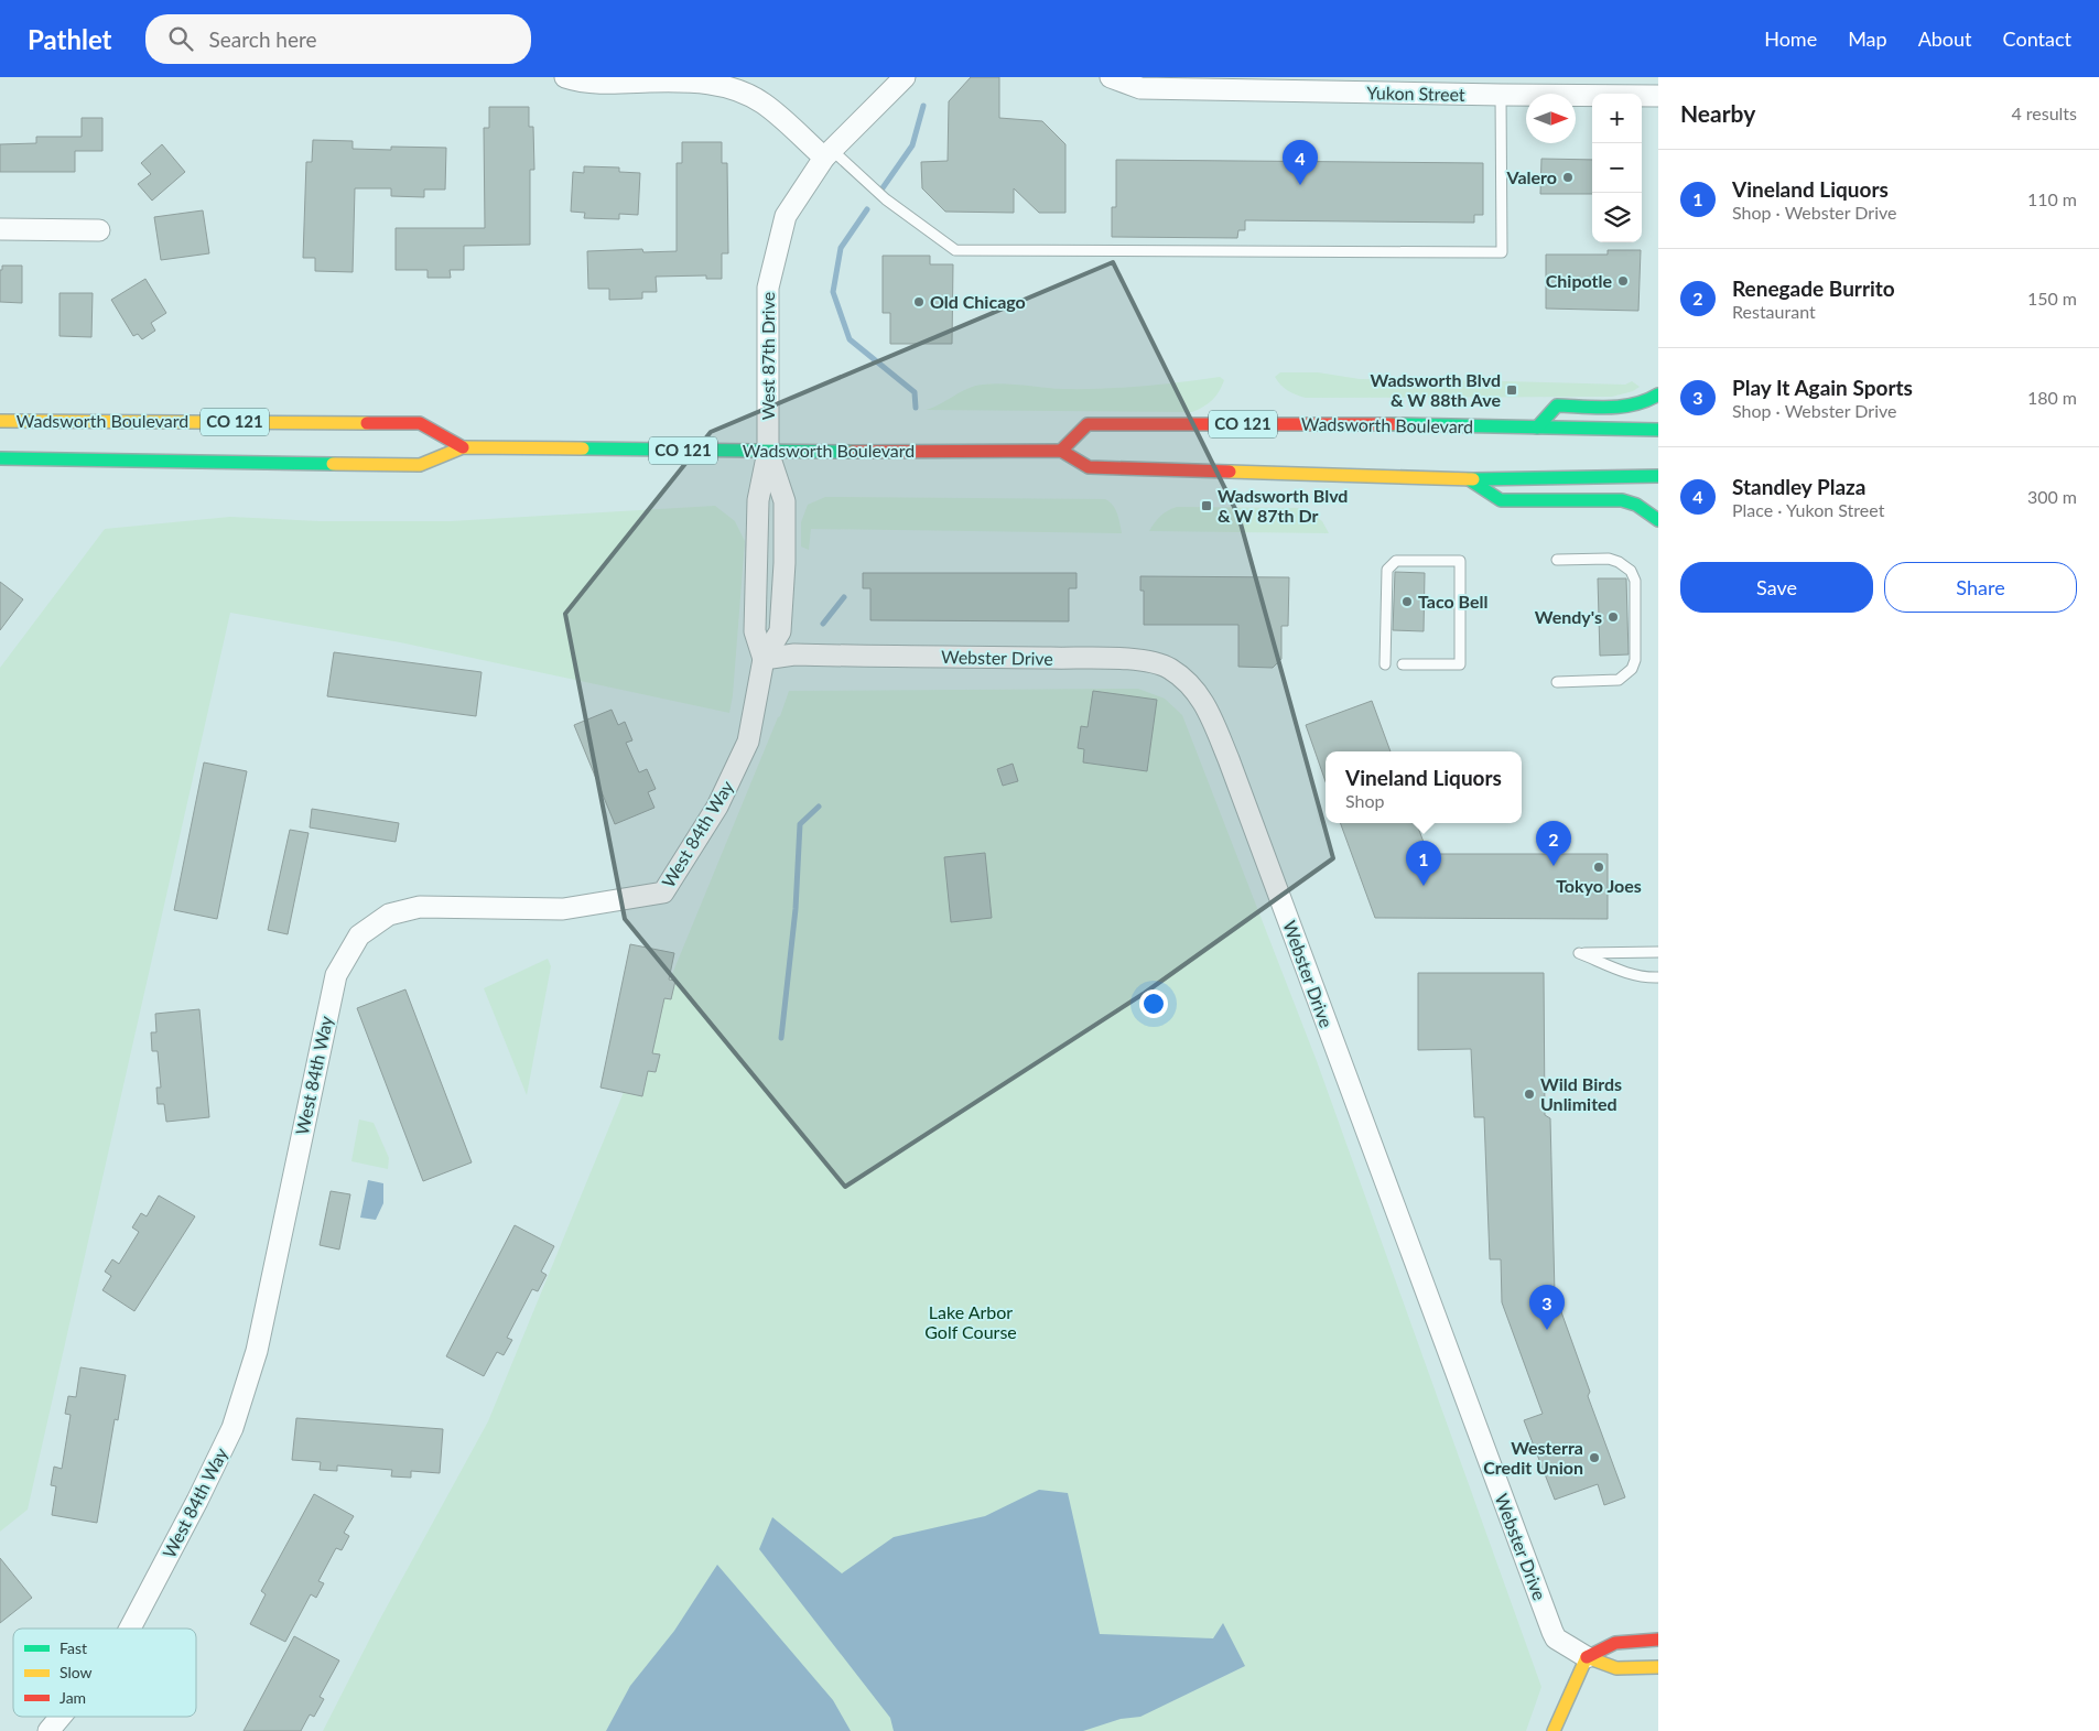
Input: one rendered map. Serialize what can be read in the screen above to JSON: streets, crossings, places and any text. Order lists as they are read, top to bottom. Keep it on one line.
{"streets":{"main road":["Wadsworth Boulevard","CO 121"],"street":["Yukon Street","West 87th Drive","Webster Drive","West 84th Way"]},"crossings":[["West 87th Drive","Wadsworth Boulevard"],["West 87th Drive","West 84th Way"],["Wadsworth Boulevard","West 84th Way"],["Webster Drive","West 84th Way"]],"parks":["Lake Arbor Golf Course"],"places":{"other":["Valero","Chipotle","Old Chicago","Taco Bell","Wendy's","Tokyo Joes","Wild Birds Unlimited","Westerra Credit Union"],"transit":["Wadsworth Blvd & W 88th Ave","Wadsworth Blvd & W 87th Dr"]},"legend":["Fast","Slow","Jam"],"north":"right","page":{"header":"Pathlet","search":"Search here","nav":["Home","Map","About","Contact"],"heading":["Nearby","4 results"],"map_buttons":["+","−"],"pins":["4","2","1","3"],"list":[{"mark":"1","name":"Vineland Liquors","note":"Shop · Webster Drive","value":"110 m"},{"mark":"2","name":"Renegade Burrito","note":"Restaurant","value":"150 m"},{"mark":"3","name":"Play It Again Sports","note":"Shop · Webster Drive","value":"180 m"},{"mark":"4","name":"Standley Plaza","note":"Place · Yukon Street","value":"300 m"}],"buttons":["Save","Share"],"popup":["Vineland Liquors","Shop"]}}
